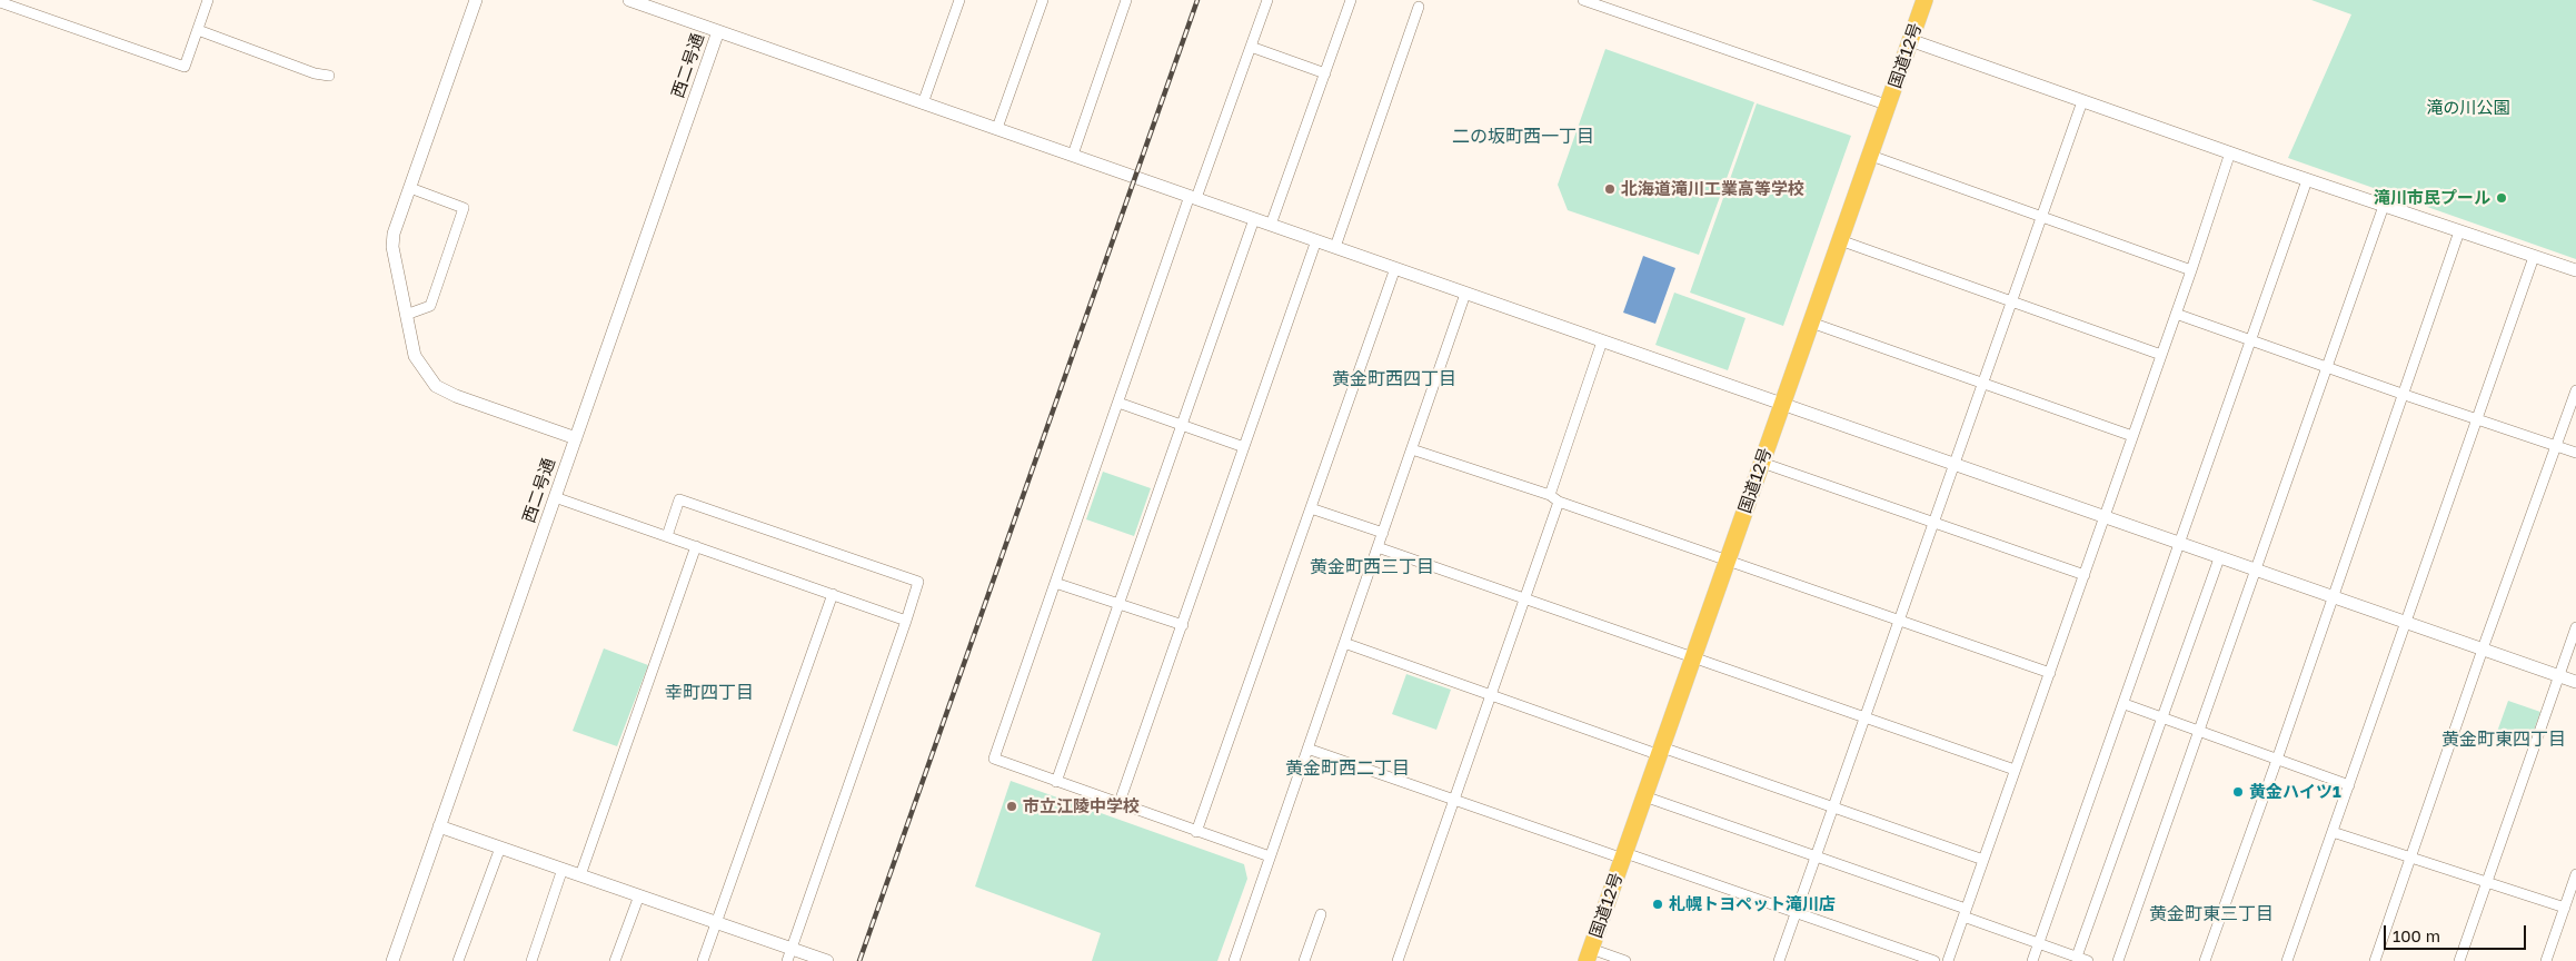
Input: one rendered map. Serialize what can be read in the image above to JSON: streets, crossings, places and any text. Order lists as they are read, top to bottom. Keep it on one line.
{"streets":{"highway":["国道12号"],"street":["西二号通"]},"districts":["二の坂町西一丁目","黄金町西四丁目","黄金町西三丁目","幸町四丁目","黄金町東四丁目","黄金町西二丁目","黄金町東三丁目"],"parks":["滝の川公園"],"places":["北海道滝川工業高等学校","滝川市民プール","黄金ハイツ1","市立江陵中学校","札幌トヨペット滝川店"],"scale_bar":"100 m"}
